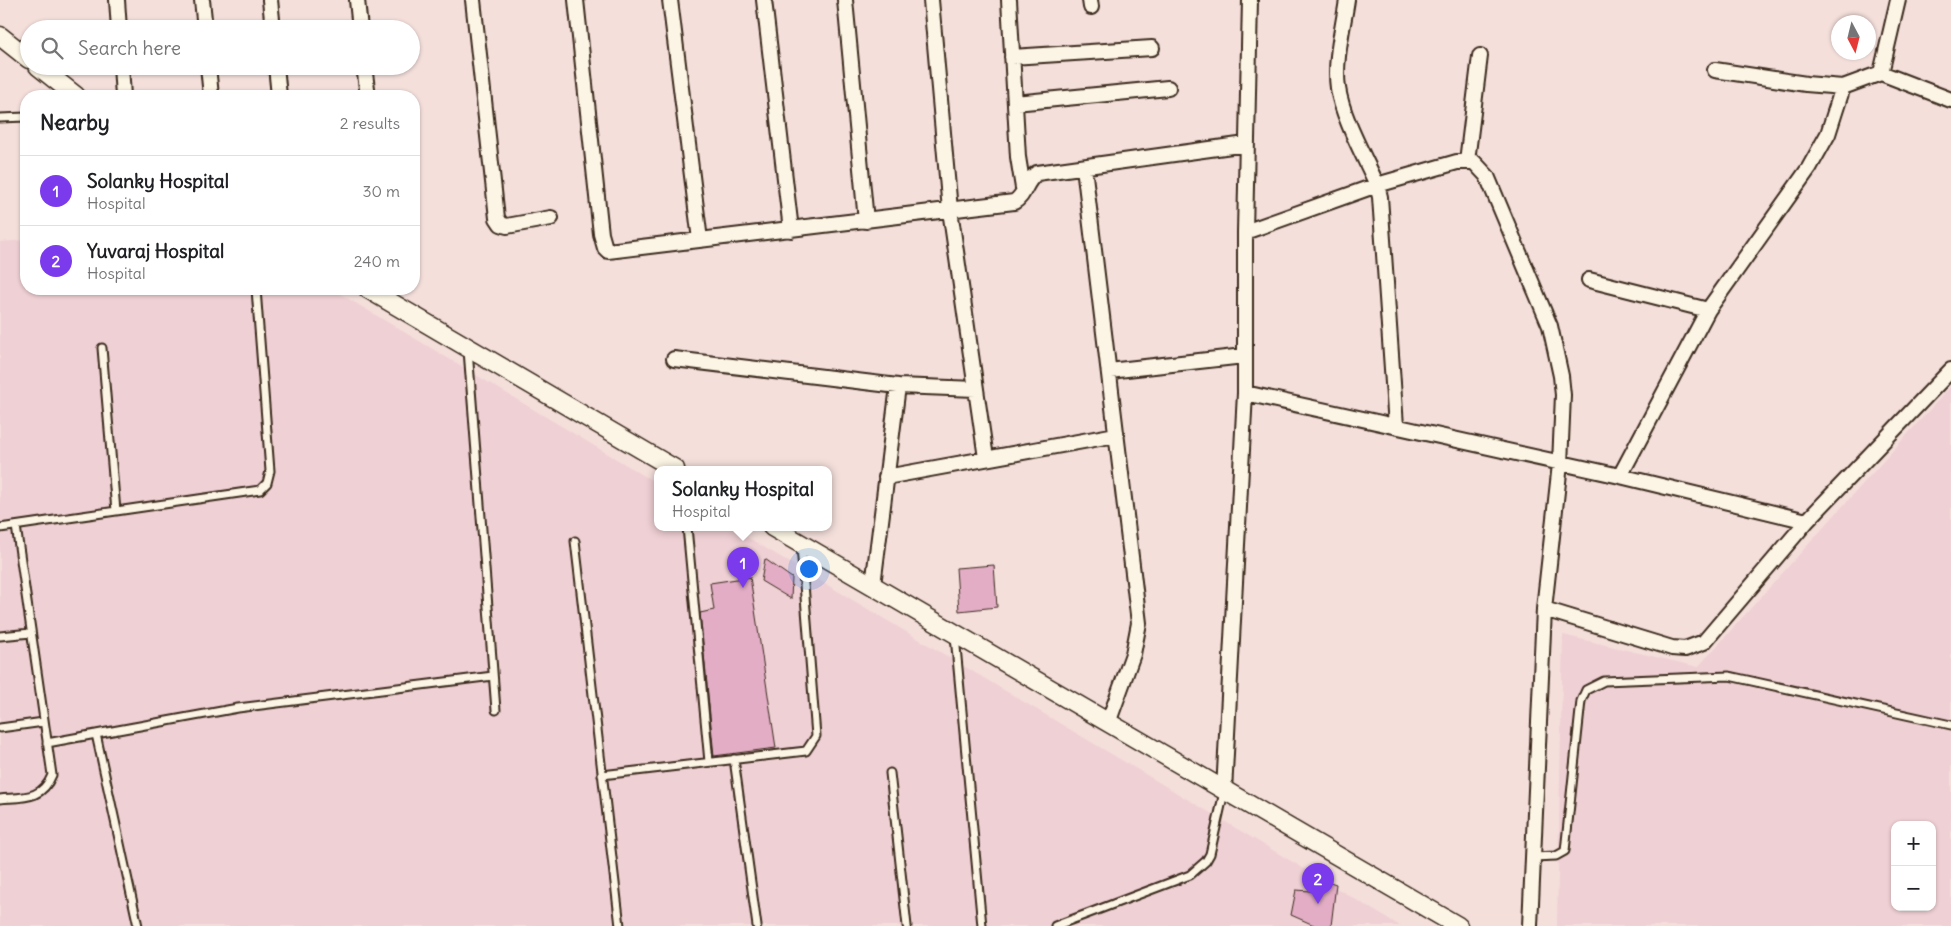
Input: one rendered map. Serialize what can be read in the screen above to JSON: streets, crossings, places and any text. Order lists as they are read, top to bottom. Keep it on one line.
{"north":"bottom","page":{"search":"Search here","heading":["Nearby","2 results"],"list":[{"mark":"1","name":"Solanky Hospital","note":"Hospital","value":"30 m"},{"mark":"2","name":"Yuvaraj Hospital","note":"Hospital","value":"240 m"}],"popup":["Solanky Hospital","Hospital"],"pins":["1","2"],"map_buttons":["+","−"]}}
